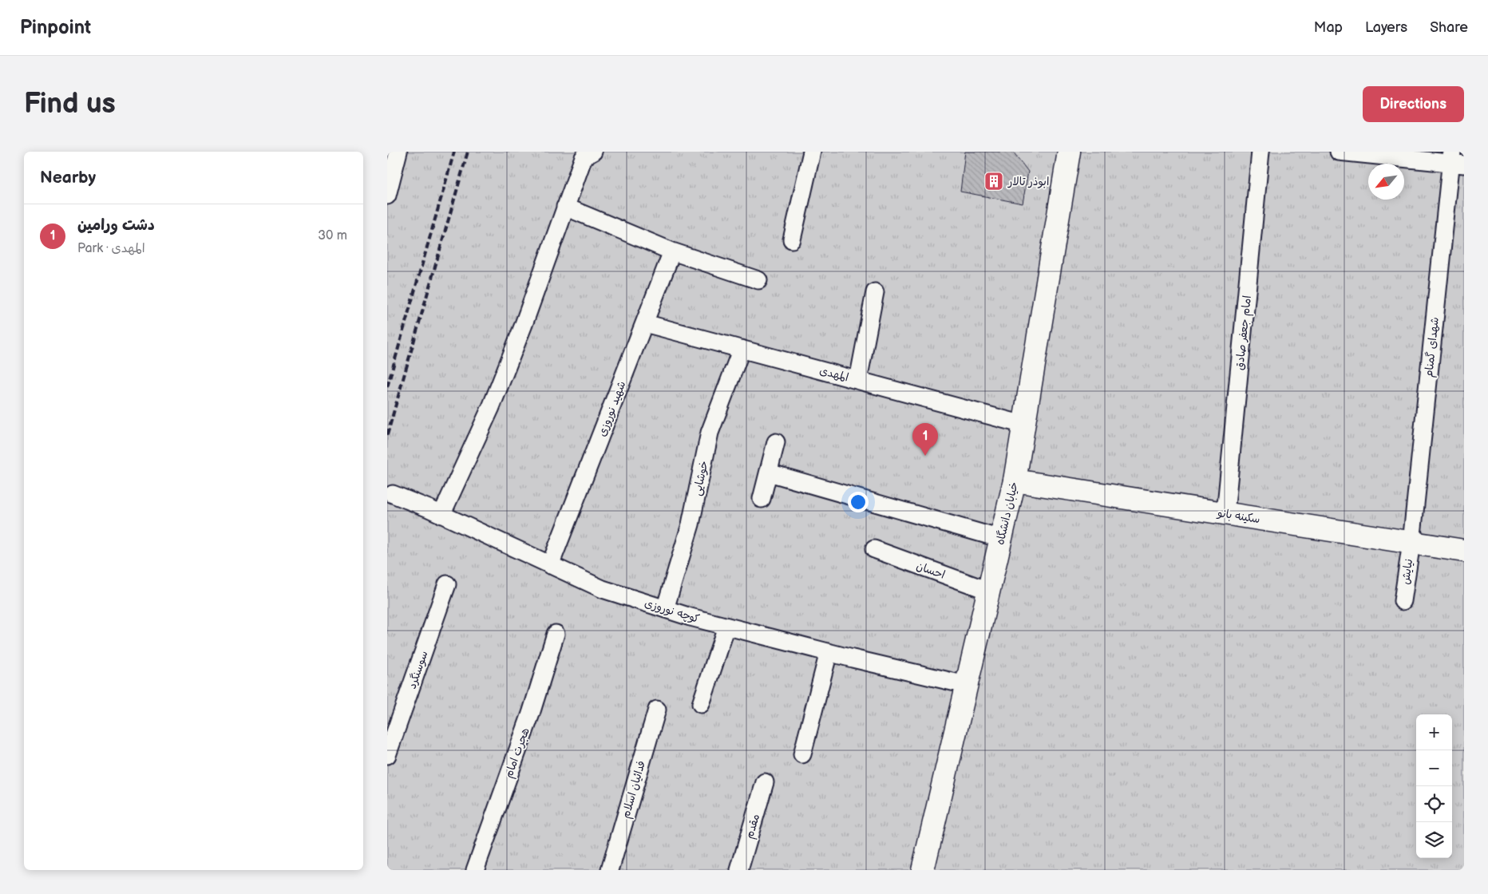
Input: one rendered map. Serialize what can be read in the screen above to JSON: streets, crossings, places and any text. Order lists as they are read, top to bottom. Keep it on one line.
{"streets":{"main road":["خیابان دانشگاه","سکینه بانو"],"street":["امام جعفر صادق","شهدای گمنام","المهدی","شهید نوروزی","خوشایی","احسان","نیایش","کوچه نوروزی","سوسنگرد","هجرت امام","فدائیان اسلام","مقدم"]},"crossings":[["امام جعفر صادق","سکینه بانو"],["شهدای گمنام","سکینه بانو"],["شهدای گمنام","نیایش"],["المهدی","شهید نوروزی"],["المهدی","خوشایی"],["المهدی","خیابان دانشگاه"],["شهید نوروزی","کوچه نوروزی"],["خوشایی","کوچه نوروزی"],["خیابان دانشگاه","سکینه بانو"],["خیابان دانشگاه","احسان"],["خیابان دانشگاه","کوچه نوروزی"],["سکینه بانو","نیایش"]],"places":{"building":["ابوذر تالار"]},"north":"bottom left","page":{"header":"Pinpoint","nav":["Map","Layers","Share"],"buttons":"Directions","title":"Find us","heading":"Nearby","list":[{"mark":"1","name":"دشت ورامین","note":"Park · المهدی","value":"30 m"}],"pins":"1","map_buttons":["+","−"]}}
